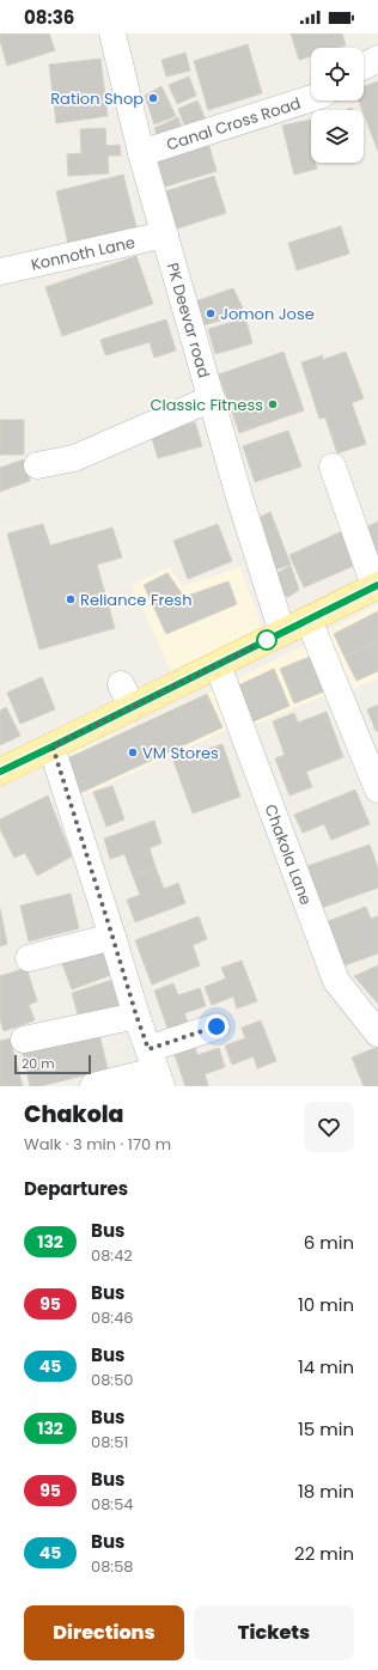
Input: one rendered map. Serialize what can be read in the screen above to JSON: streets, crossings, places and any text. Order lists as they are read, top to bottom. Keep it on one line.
{"streets":{"street":["Canal Cross Road","Konnoth Lane","PK Deevar road","Chakola Lane"]},"crossings":[["Canal Cross Road","PK Deevar road"],["Konnoth Lane","PK Deevar road"]],"places":["Ration Shop","Jomon Jose","Classic Fitness","Reliance Fresh","VM Stores"],"lines":["bus line 132"],"scale_bar":"20 m","page":{"status":"08:36","scale":"20 m","heading":[["Chakola","Walk · 3 min · 170 m"],"Departures"],"list":[{"mark":"132","name":"Bus","note":"08:42","value":"6 min"},{"mark":"95","name":"Bus","note":"08:46","value":"10 min"},{"mark":"45","name":"Bus","note":"08:50","value":"14 min"},{"mark":"132","name":"Bus","note":"08:51","value":"15 min"},{"mark":"95","name":"Bus","note":"08:54","value":"18 min"},{"mark":"45","name":"Bus","note":"08:58","value":"22 min"}],"buttons":["Directions","Tickets"]}}
